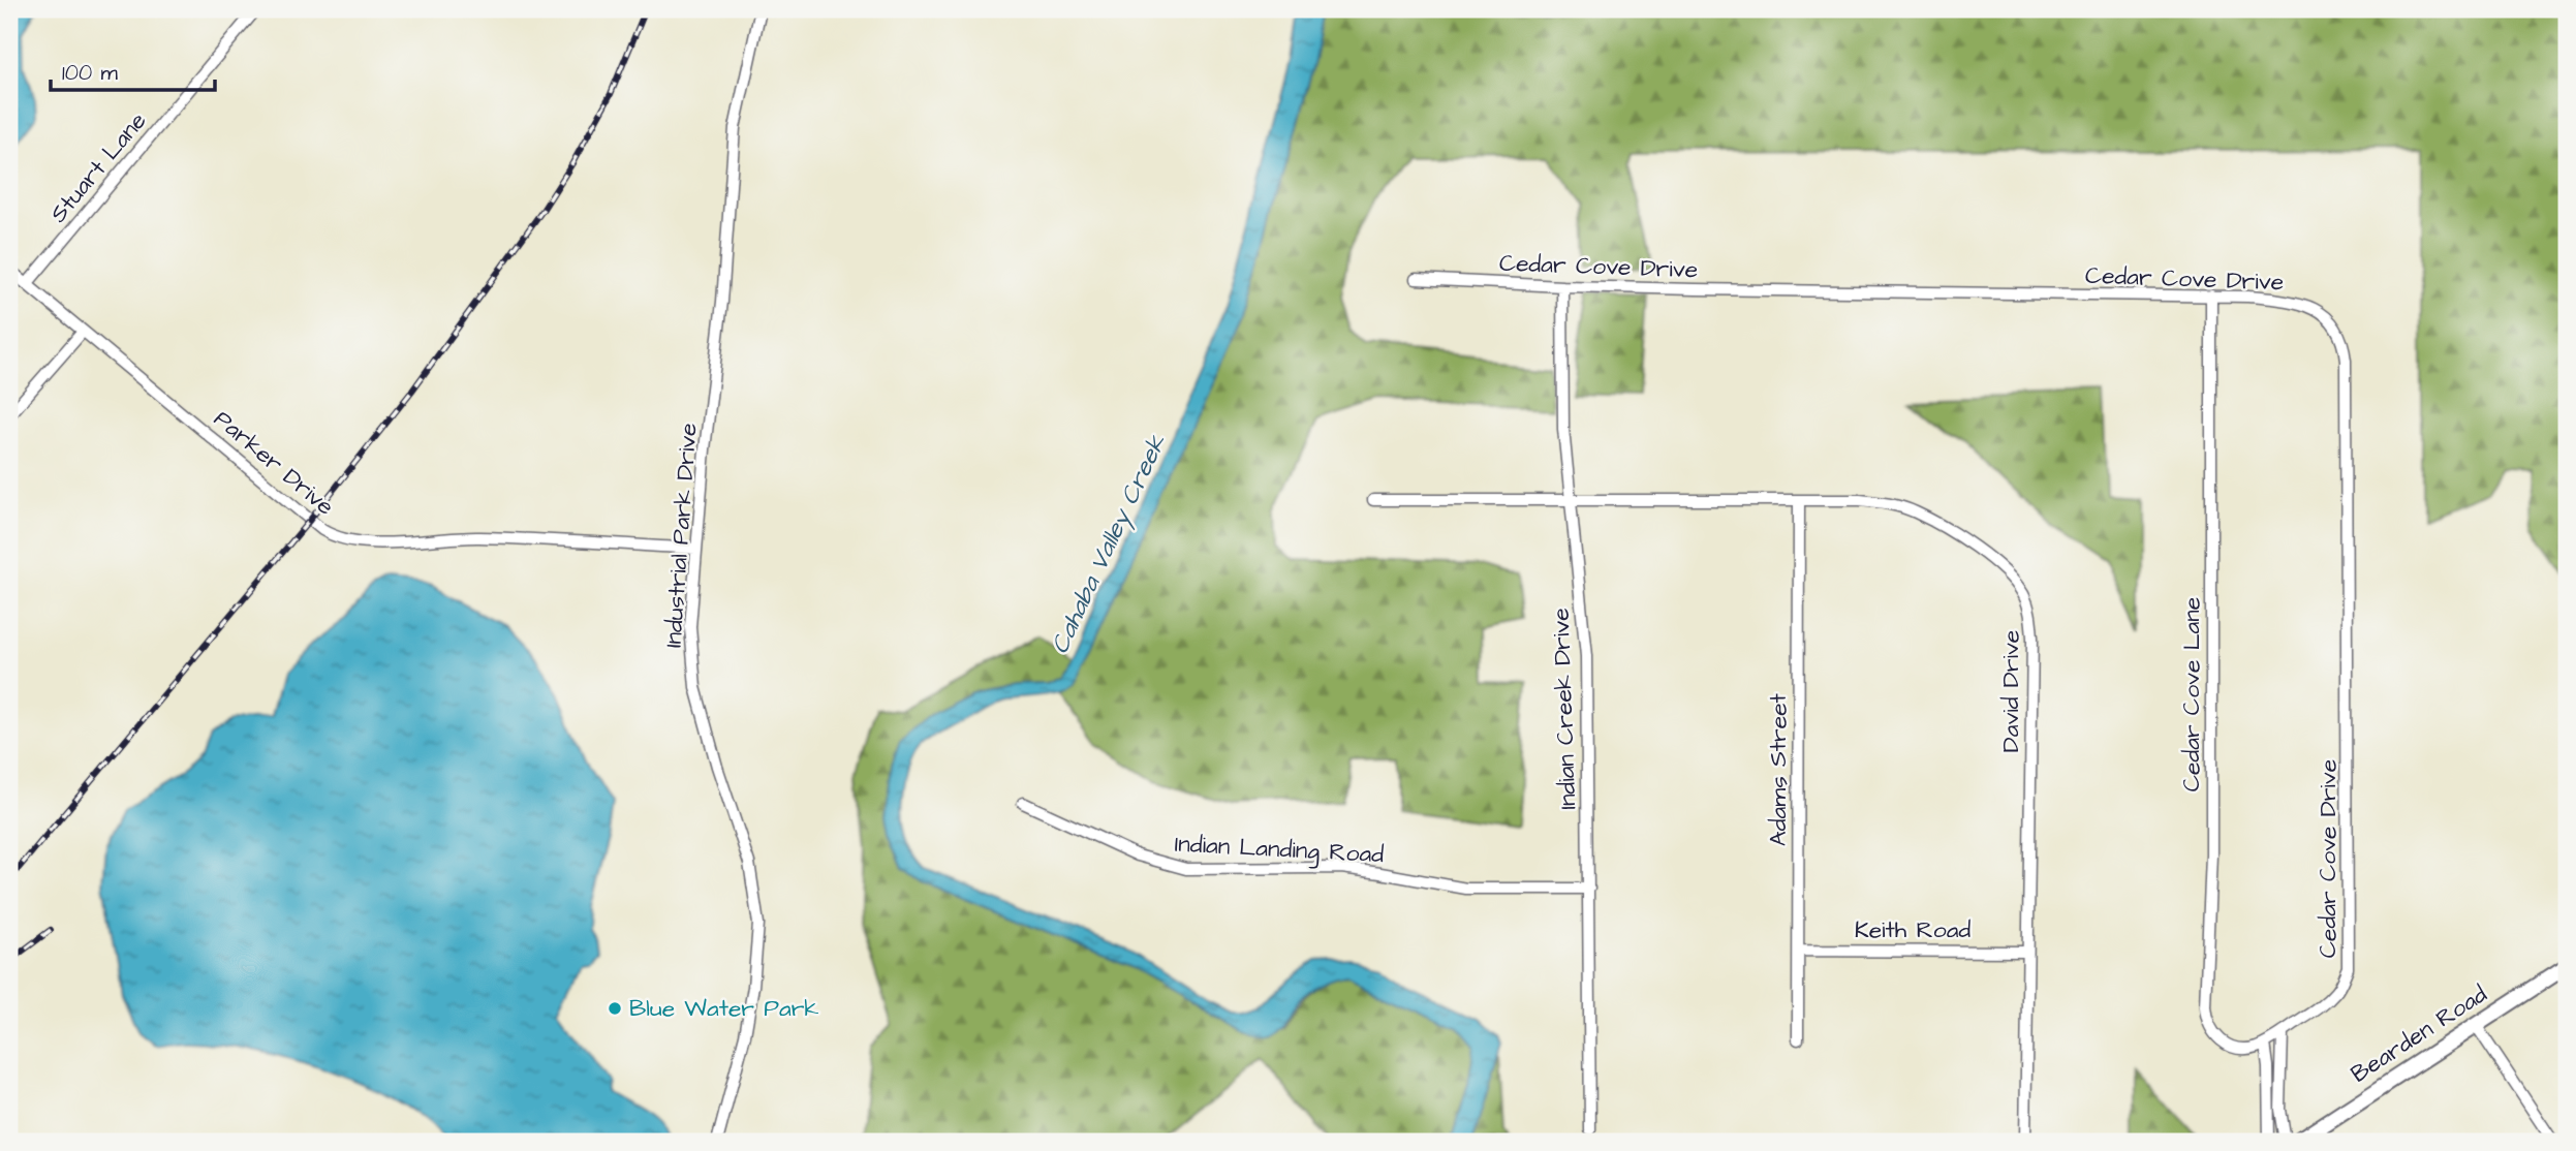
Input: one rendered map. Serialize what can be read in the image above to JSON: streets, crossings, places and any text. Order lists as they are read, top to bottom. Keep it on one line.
{"streets":{"street":["Stuart Lane","Cedar Cove Drive","Parker Drive","Industrial Park Drive","David Drive","Cedar Cove Lane","Indian Creek Drive","Adams Street","Indian Landing Road","Keith Road","Bearden Road"]},"crossings":[["Stuart Lane","Parker Drive"],["Cedar Cove Drive","Cedar Cove Lane"],["Cedar Cove Drive","Indian Creek Drive"],["Parker Drive","Industrial Park Drive"],["David Drive","Indian Creek Drive"],["David Drive","Adams Street"],["David Drive","Keith Road"],["Indian Creek Drive","Indian Landing Road"],["Adams Street","Keith Road"]],"water":["Cahaba Valley Creek"],"places":["Blue Water Park"],"scale_bar":"100 m"}
